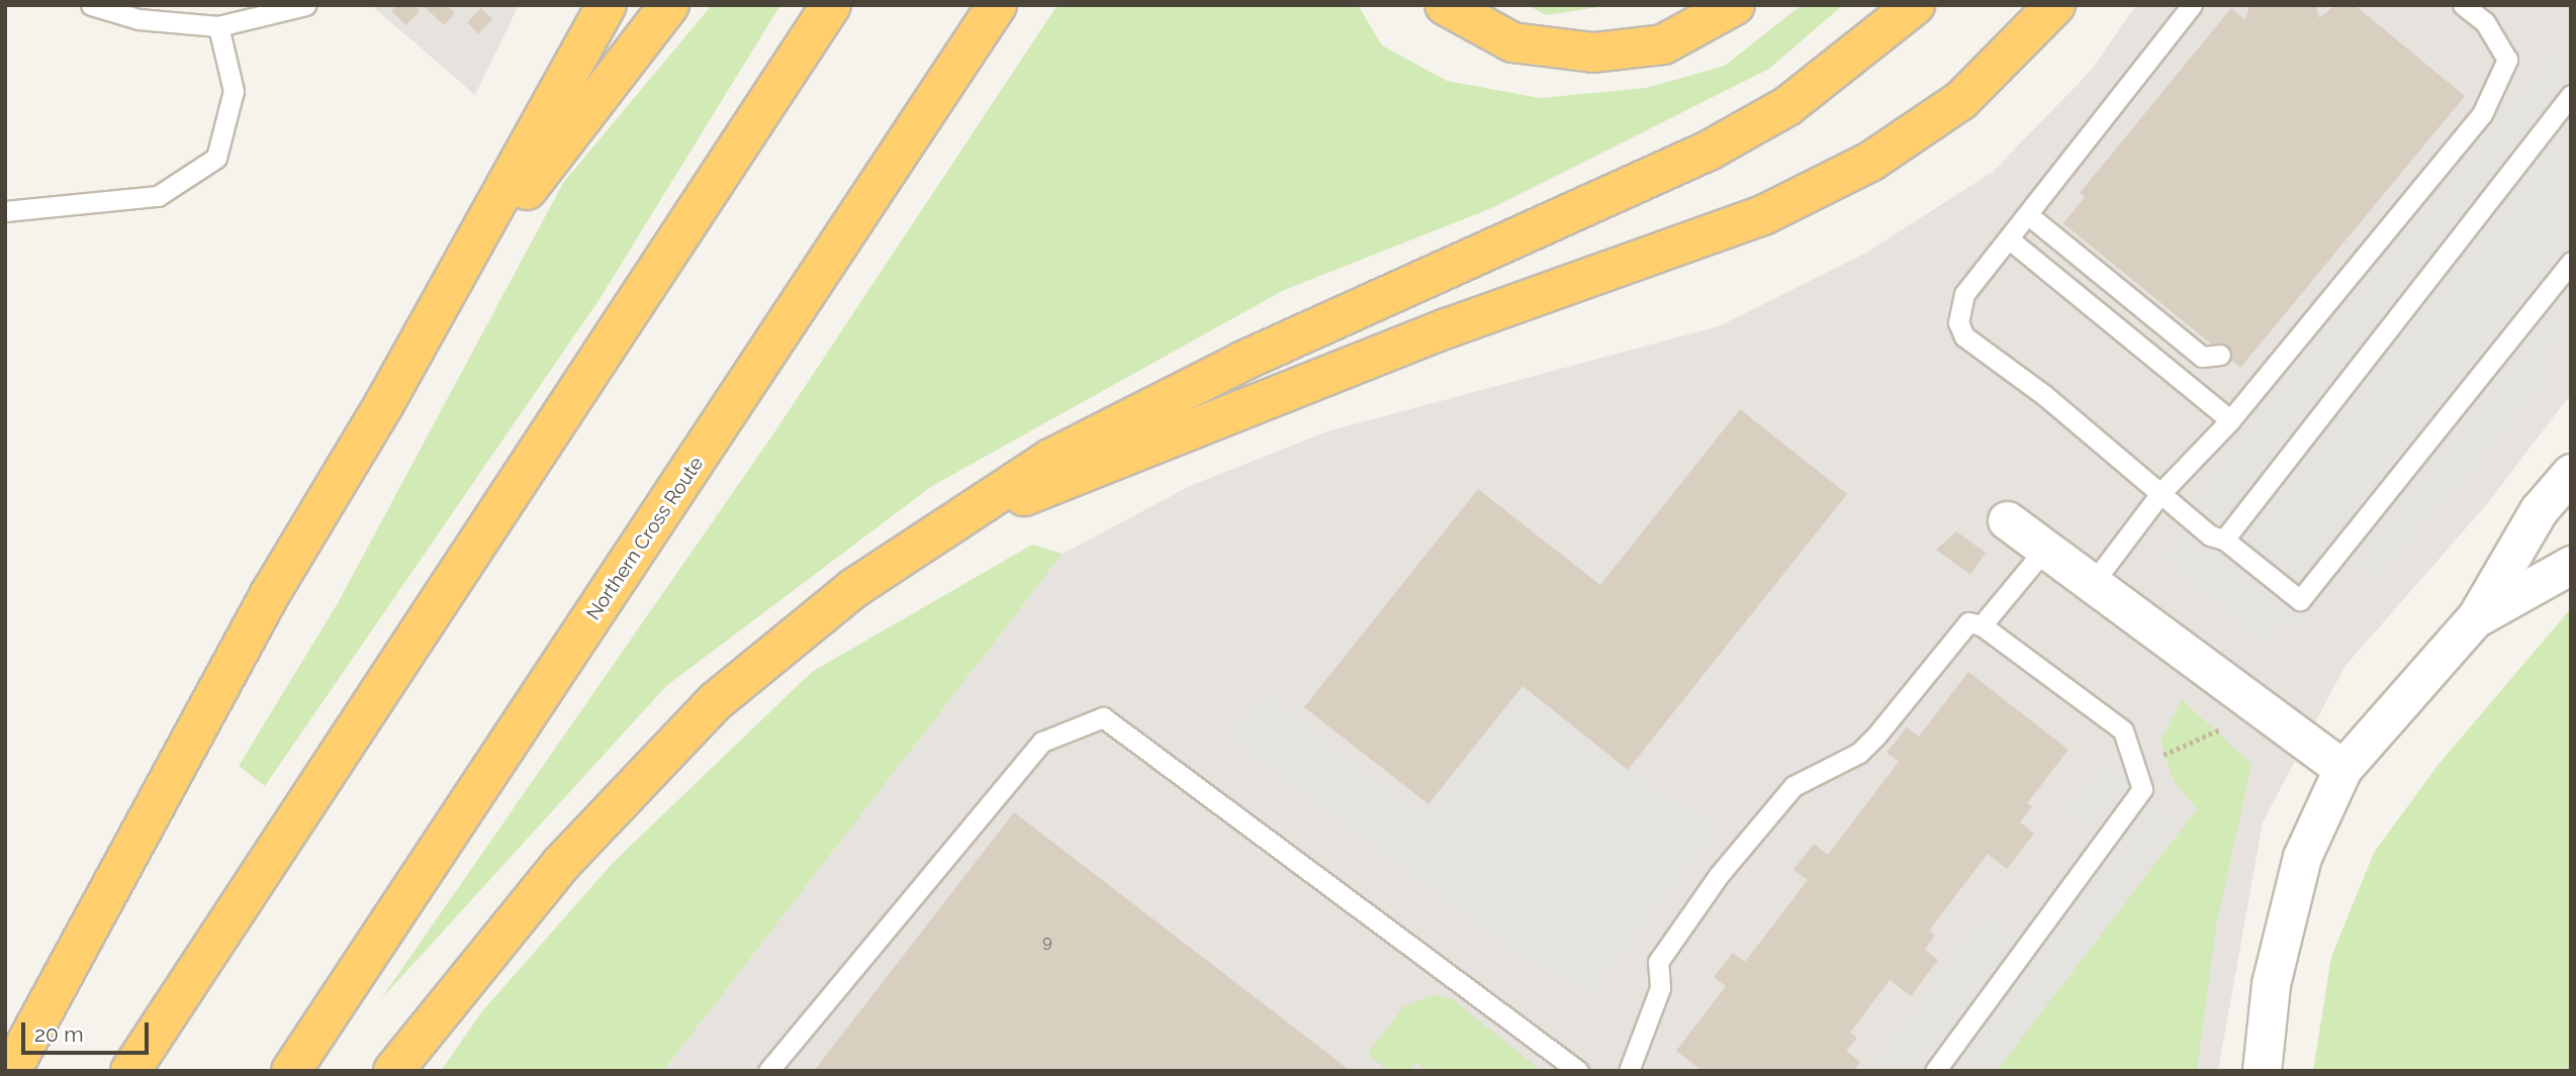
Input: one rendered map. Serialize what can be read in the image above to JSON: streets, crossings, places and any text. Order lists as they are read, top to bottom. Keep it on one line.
{"streets":{"highway":["Northern Cross Route"]},"house_numbers":["9"],"scale_bar":"20 m"}
